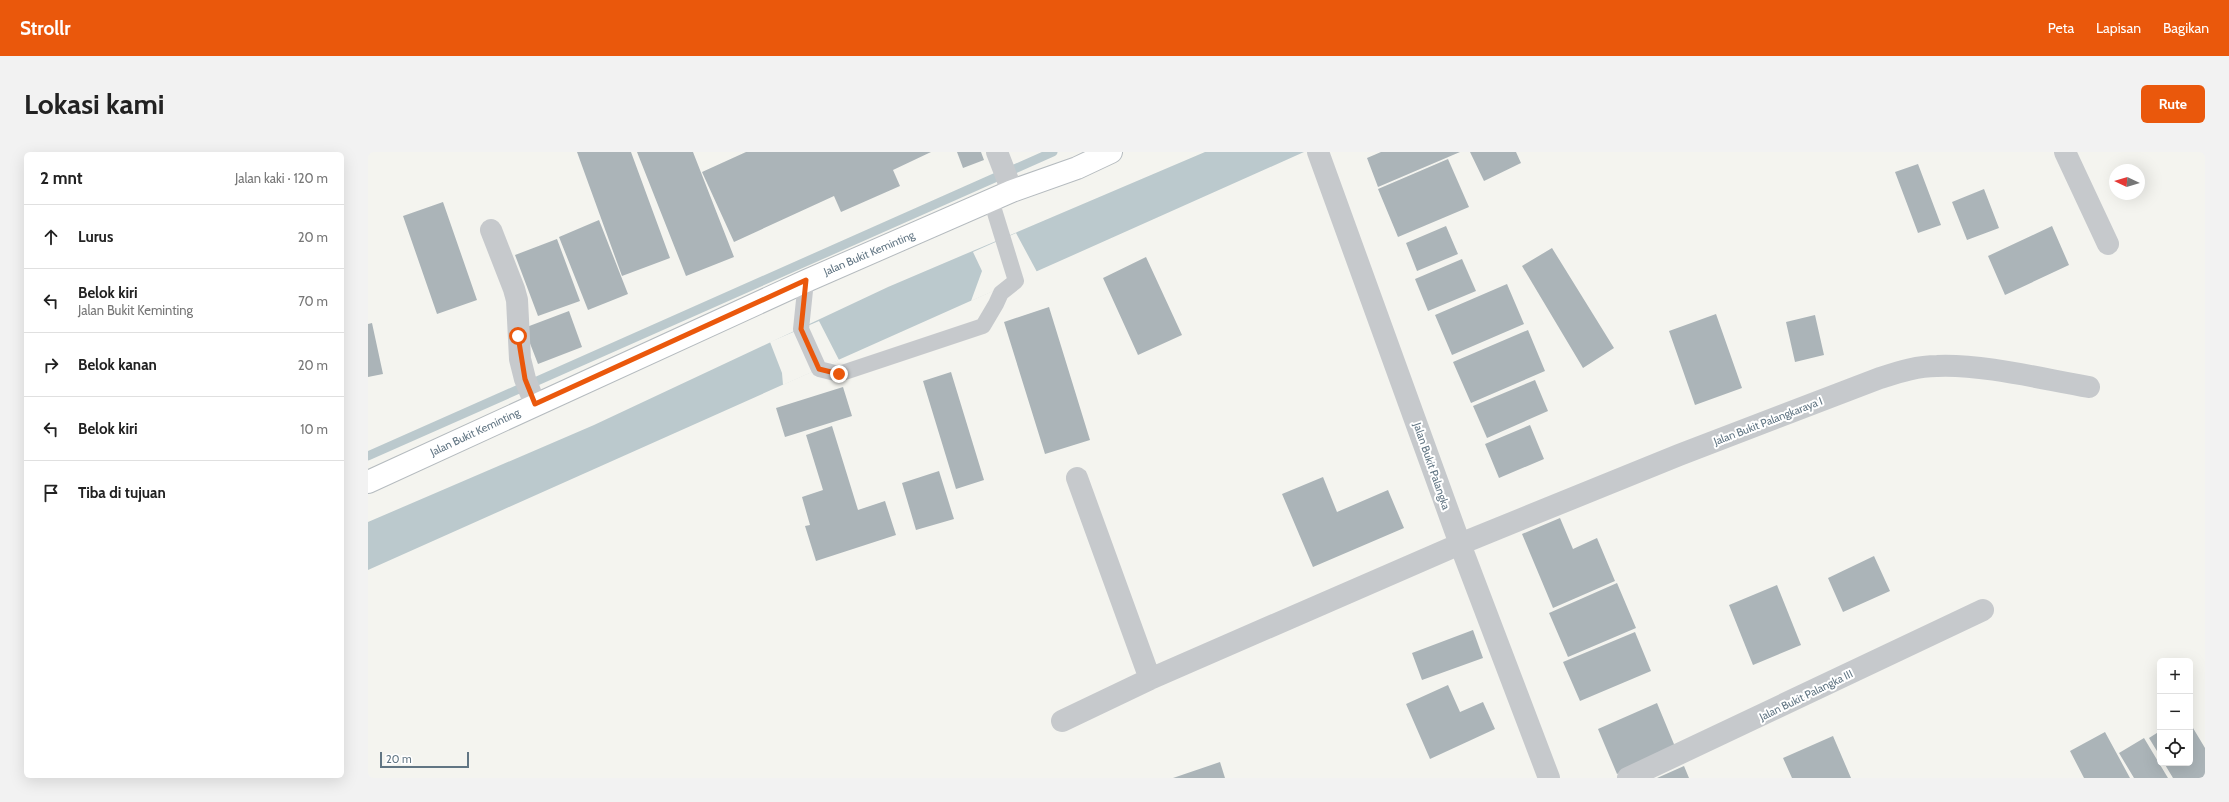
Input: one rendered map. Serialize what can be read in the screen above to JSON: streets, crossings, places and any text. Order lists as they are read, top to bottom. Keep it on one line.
{"streets":{"main road":["Jalan Bukit Keminting"],"street":["Jalan Bukit Palangkaraya I","Jalan Bukit Palangka","Jalan Bukit Palangka III"]},"crossings":[["Jalan Bukit Palangkaraya I","Jalan Bukit Palangka"]],"scale_bar":"20 m","north":"left","page":{"header":"Strollr","nav":["Peta","Lapisan","Bagikan"],"buttons":"Rute","title":"Lokasi kami","heading":["2 mnt","Jalan kaki · 120 m"],"list":[["Lurus","20 m"],["Belok kiri","Jalan Bukit Keminting","70 m"],["Belok kanan","20 m"],["Belok kiri","10 m"],"Tiba di tujuan"],"map_buttons":["+","−"],"scale":"20 m"}}
